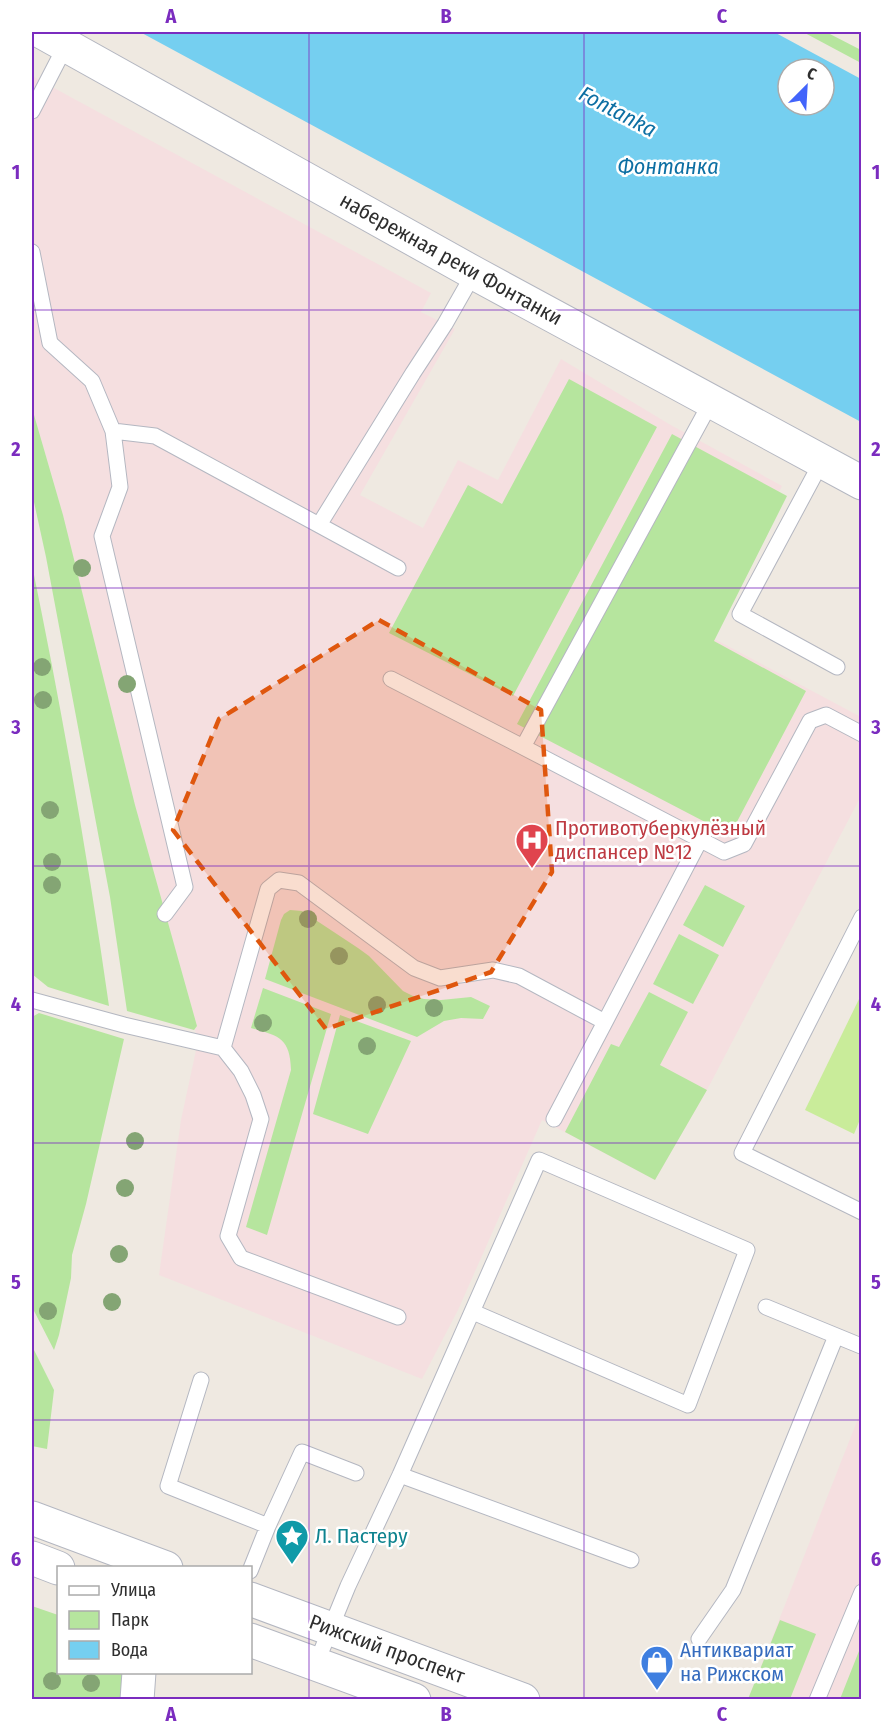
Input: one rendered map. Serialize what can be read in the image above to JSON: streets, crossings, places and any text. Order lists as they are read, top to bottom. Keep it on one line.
{"streets":{"street":["набережная реки Фонтанки","Рижский проспект"]},"water":["Fontanka","Фонтанка"],"places":{"hospital":["Противотуберкулёзный диспансер №12"],"place":["Л. Пастеру"],"shop":["Антиквариат на Рижском"]},"legend":["Улица","Парк","Вода"],"north":"top right","grid":{"columns":["A","B","C"],"rows":["1","2","3","4","5","6"]}}
